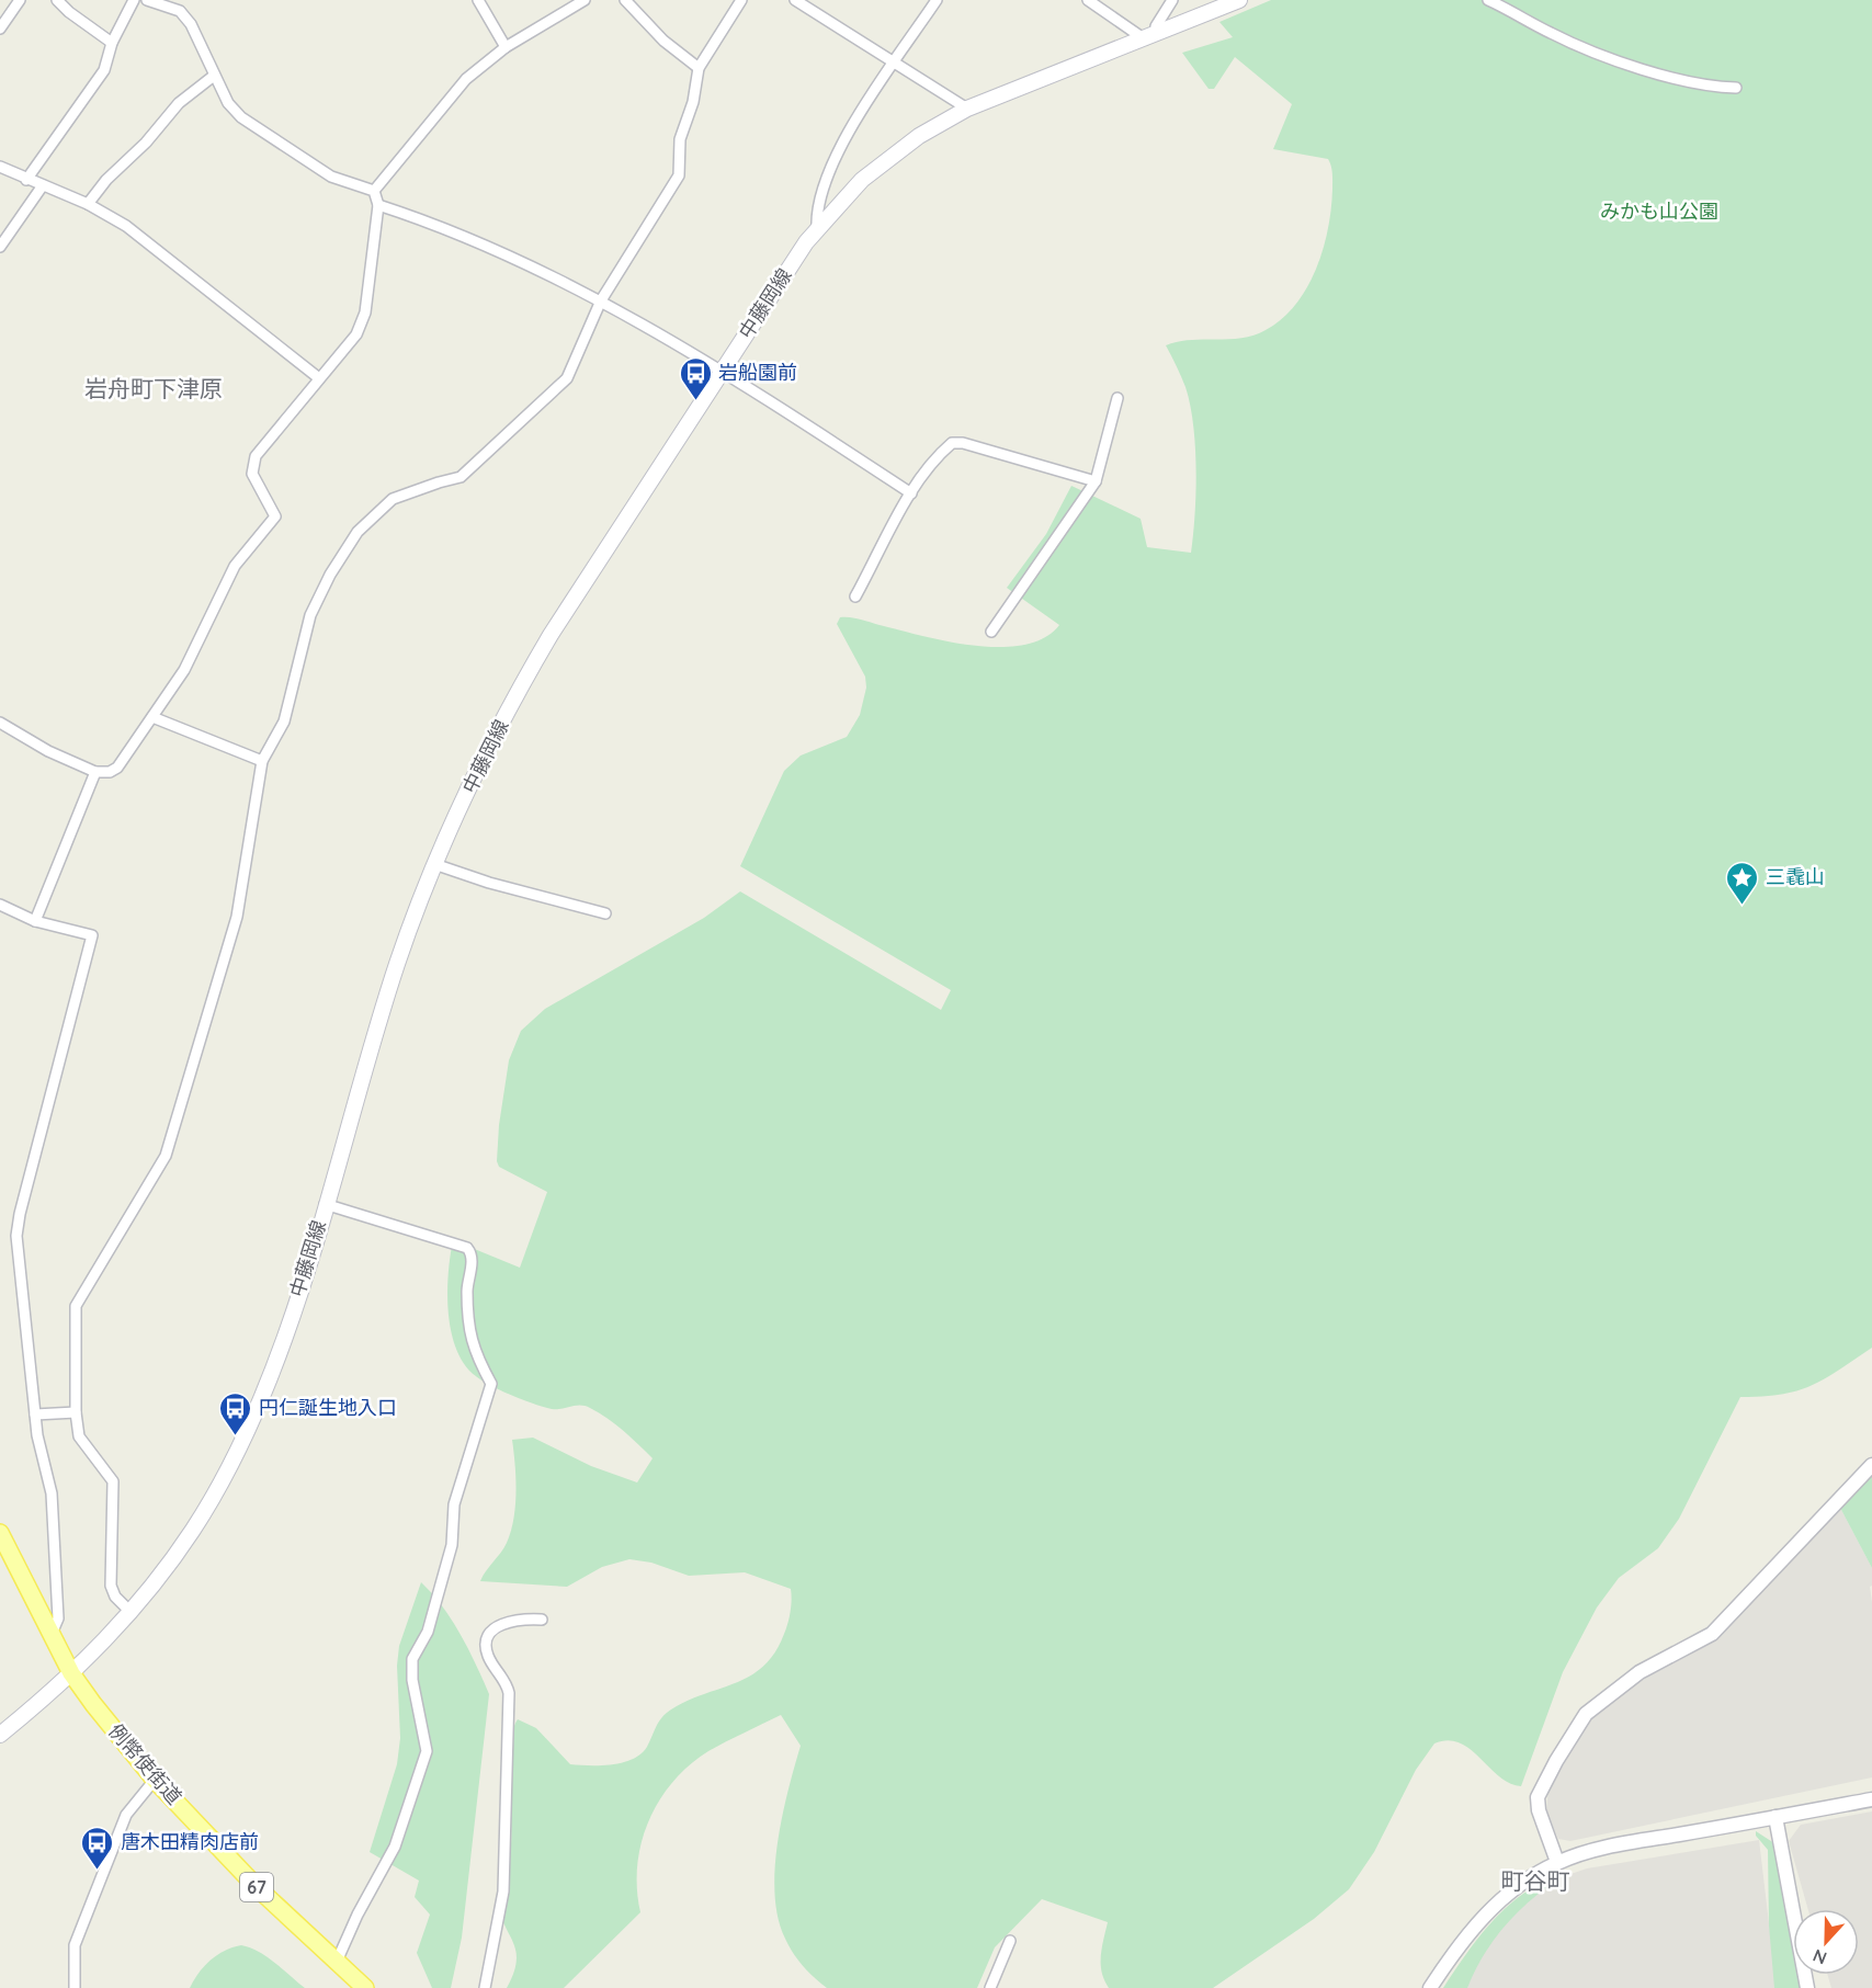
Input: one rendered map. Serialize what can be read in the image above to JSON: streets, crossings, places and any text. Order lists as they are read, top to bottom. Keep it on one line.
{"streets":{"main road":["中藤岡線","例幣使街道","67"]},"crossings":[["中藤岡線","例幣使街道"]],"districts":["岩舟町下津原","町谷町"],"parks":["みかも山公園"],"places":{"bus stop":["岩船園前","円仁誕生地入口","唐木田精肉店前"],"place":["三毳山"]},"north":"bottom"}
